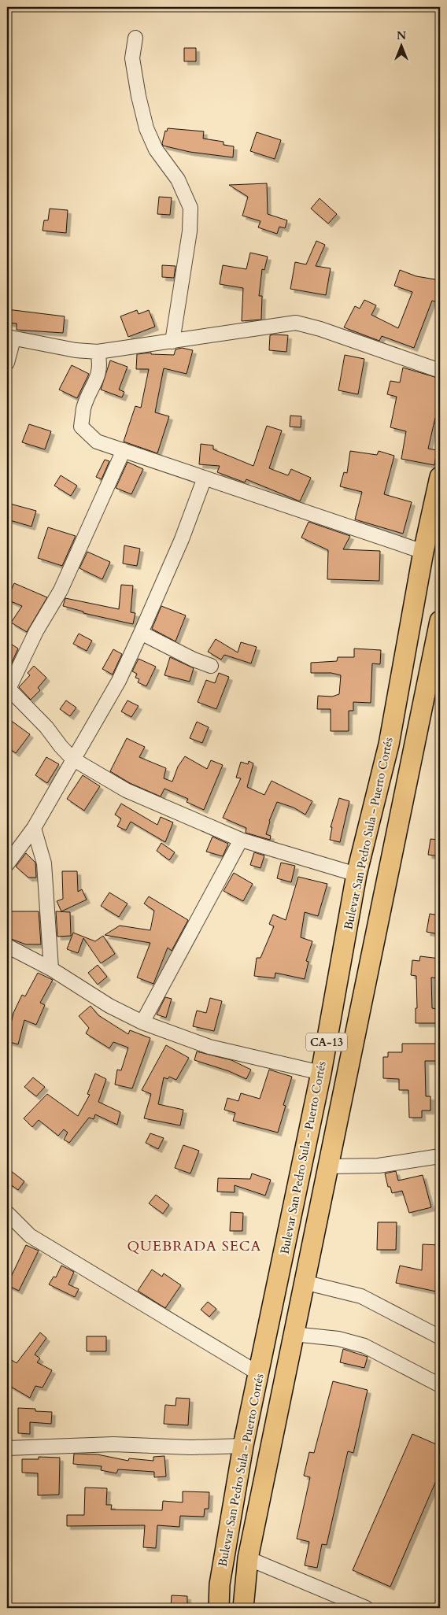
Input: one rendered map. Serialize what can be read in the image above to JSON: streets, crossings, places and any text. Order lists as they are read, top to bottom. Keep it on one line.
{"streets":{"highway":["Bulevar San Pedro Sula - Puerto Cortés","CA-13"]},"districts":["QUEBRADA SECA"],"north":"top"}
